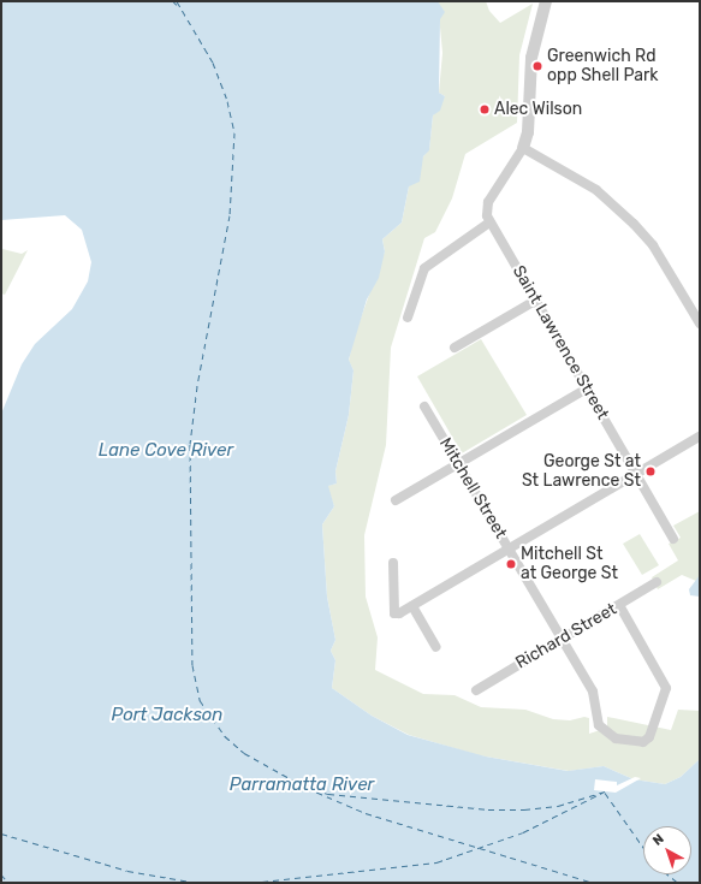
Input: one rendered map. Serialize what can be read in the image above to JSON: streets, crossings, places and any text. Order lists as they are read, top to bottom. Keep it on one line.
{"streets":{"street":["Saint Lawrence Street","Mitchell Street","Richard Street"]},"crossings":[["Mitchell Street","Richard Street"]],"water":["Lane Cove River","Port Jackson","Parramatta River"],"places":["Greenwich Rd opp Shell Park","Alec Wilson","George St at St Lawrence St","Mitchell St at George St"],"north":"top left"}
